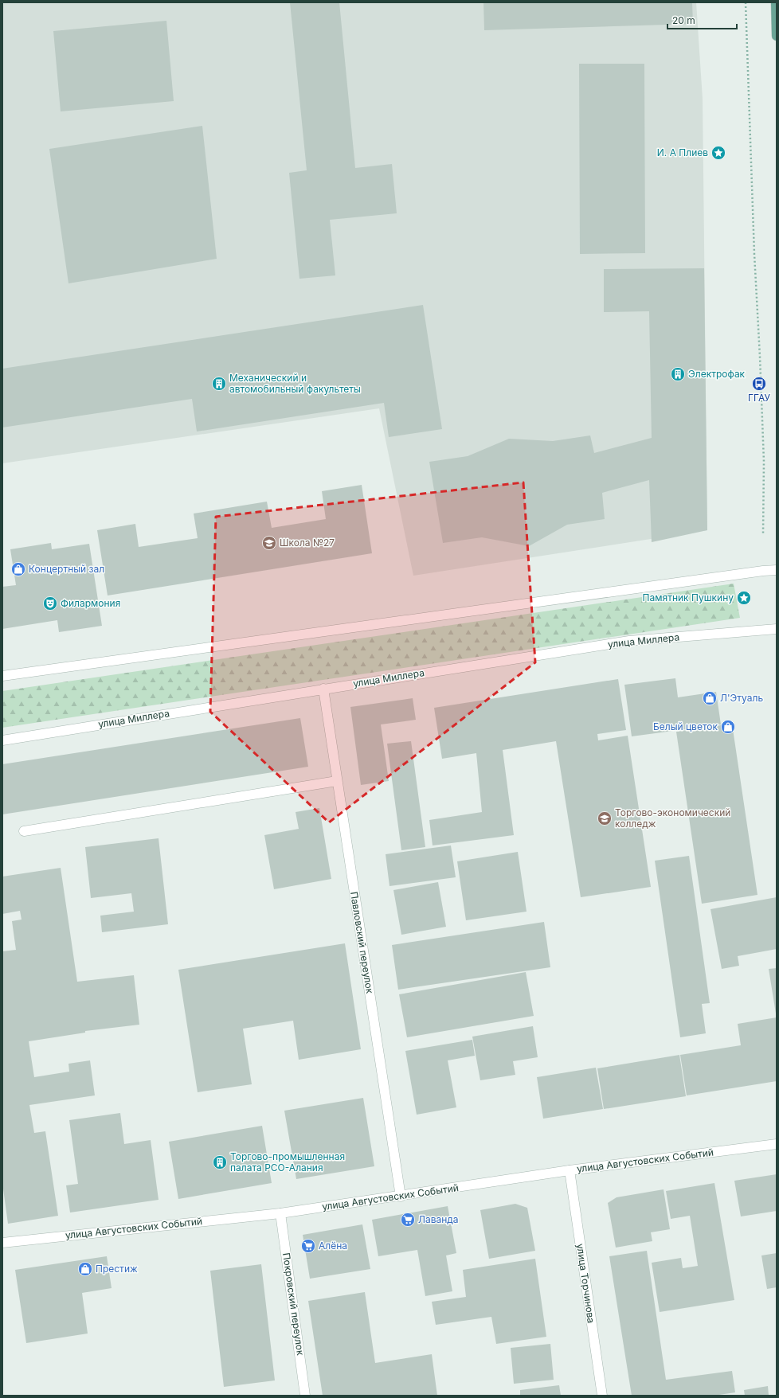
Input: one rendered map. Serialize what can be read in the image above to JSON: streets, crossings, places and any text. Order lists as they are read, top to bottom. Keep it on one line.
{"streets":{"street":["улица Миллера","Павловский переулок","улица Августовских Событий","улица Торчинова","Покровский переулок"]},"crossings":[["улица Миллера","Павловский переулок"],["Павловский переулок","улица Августовских Событий"],["улица Августовских Событий","улица Торчинова"],["улица Августовских Событий","Покровский переулок"]],"places":{"place":["И. А Плиев","Памятник Пушкину"],"building":["Электрофак","Механический и автомобильный факультеты","Торгово-промышленная палата РСО-Алания"],"bus stop":["ГГАУ"],"school or university":["Школа №27","Торгово-экономический колледж"],"shop":["Концертный зал","Л'Этуаль","Белый цветок","Престиж"],"theatre":["Филармония"],"supermarket":["Лаванда","Алёна"]},"scale_bar":"20 m"}
